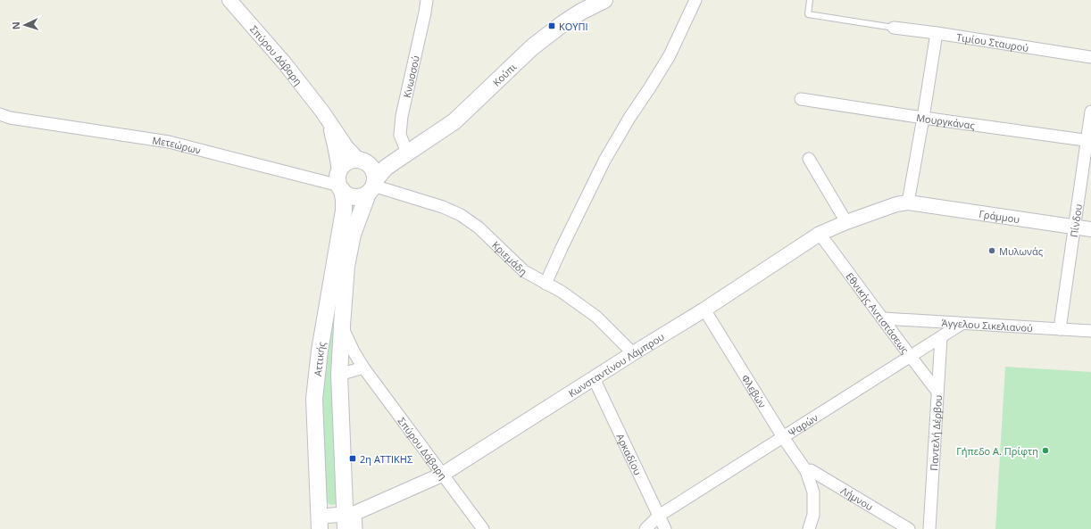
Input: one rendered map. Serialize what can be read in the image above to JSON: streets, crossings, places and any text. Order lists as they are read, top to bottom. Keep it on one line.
{"streets":{"main road":["Κούπι","Αττικής"],"street":["Τιμίου Σταυρού","Σπύρου Δάβαρη","Κνωσσού","Μουργκάνας","Μετεώρων","Γράμμου","Πίνδου","Κριεμάδη","Εθνικής Αντιστάσεως","Άγγελου Σικελιανού","Κωνσταντίνου Λάμπρου","Φλεβών","Ψαρών","Παντελή Δέρβου","Αρκαδίου","Λήμνου"]},"crossings":[["Σπύρου Δάβαρη","Μετεώρων"],["Σπύρου Δάβαρη","Κριεμάδη"],["Σπύρου Δάβαρη","Αττικής"],["Σπύρου Δάβαρη","Κωνσταντίνου Λάμπρου"],["Κούπι","Κνωσσού"],["Μουργκάνας","Πίνδου"],["Μετεώρων","Κριεμάδη"],["Μετεώρων","Αττικής"],["Γράμμου","Πίνδου"],["Γράμμου","Κωνσταντίνου Λάμπρου"],["Πίνδου","Άγγελου Σικελιανού"],["Κριεμάδη","Αττικής"],["Κριεμάδη","Κωνσταντίνου Λάμπρου"],["Εθνικής Αντιστάσεως","Άγγελου Σικελιανού"],["Εθνικής Αντιστάσεως","Κωνσταντίνου Λάμπρου"],["Εθνικής Αντιστάσεως","Ψαρών"],["Εθνικής Αντιστάσεως","Παντελή Δέρβου"],["Άγγελου Σικελιανού","Ψαρών"],["Αττικής","Κωνσταντίνου Λάμπρου"],["Κωνσταντίνου Λάμπρου","Φλεβών"],["Κωνσταντίνου Λάμπρου","Αρκαδίου"],["Φλεβών","Ψαρών"],["Φλεβών","Λήμνου"],["Ψαρών","Παντελή Δέρβου"],["Ψαρών","Αρκαδίου"]],"places":{"transit":["ΚΟΥΠΙ","2η ΑΤΤΙΚΗΣ"],"other":["Μυλωνάς","Γήπεδο Α. Πρίφτη"]},"north":"left"}
